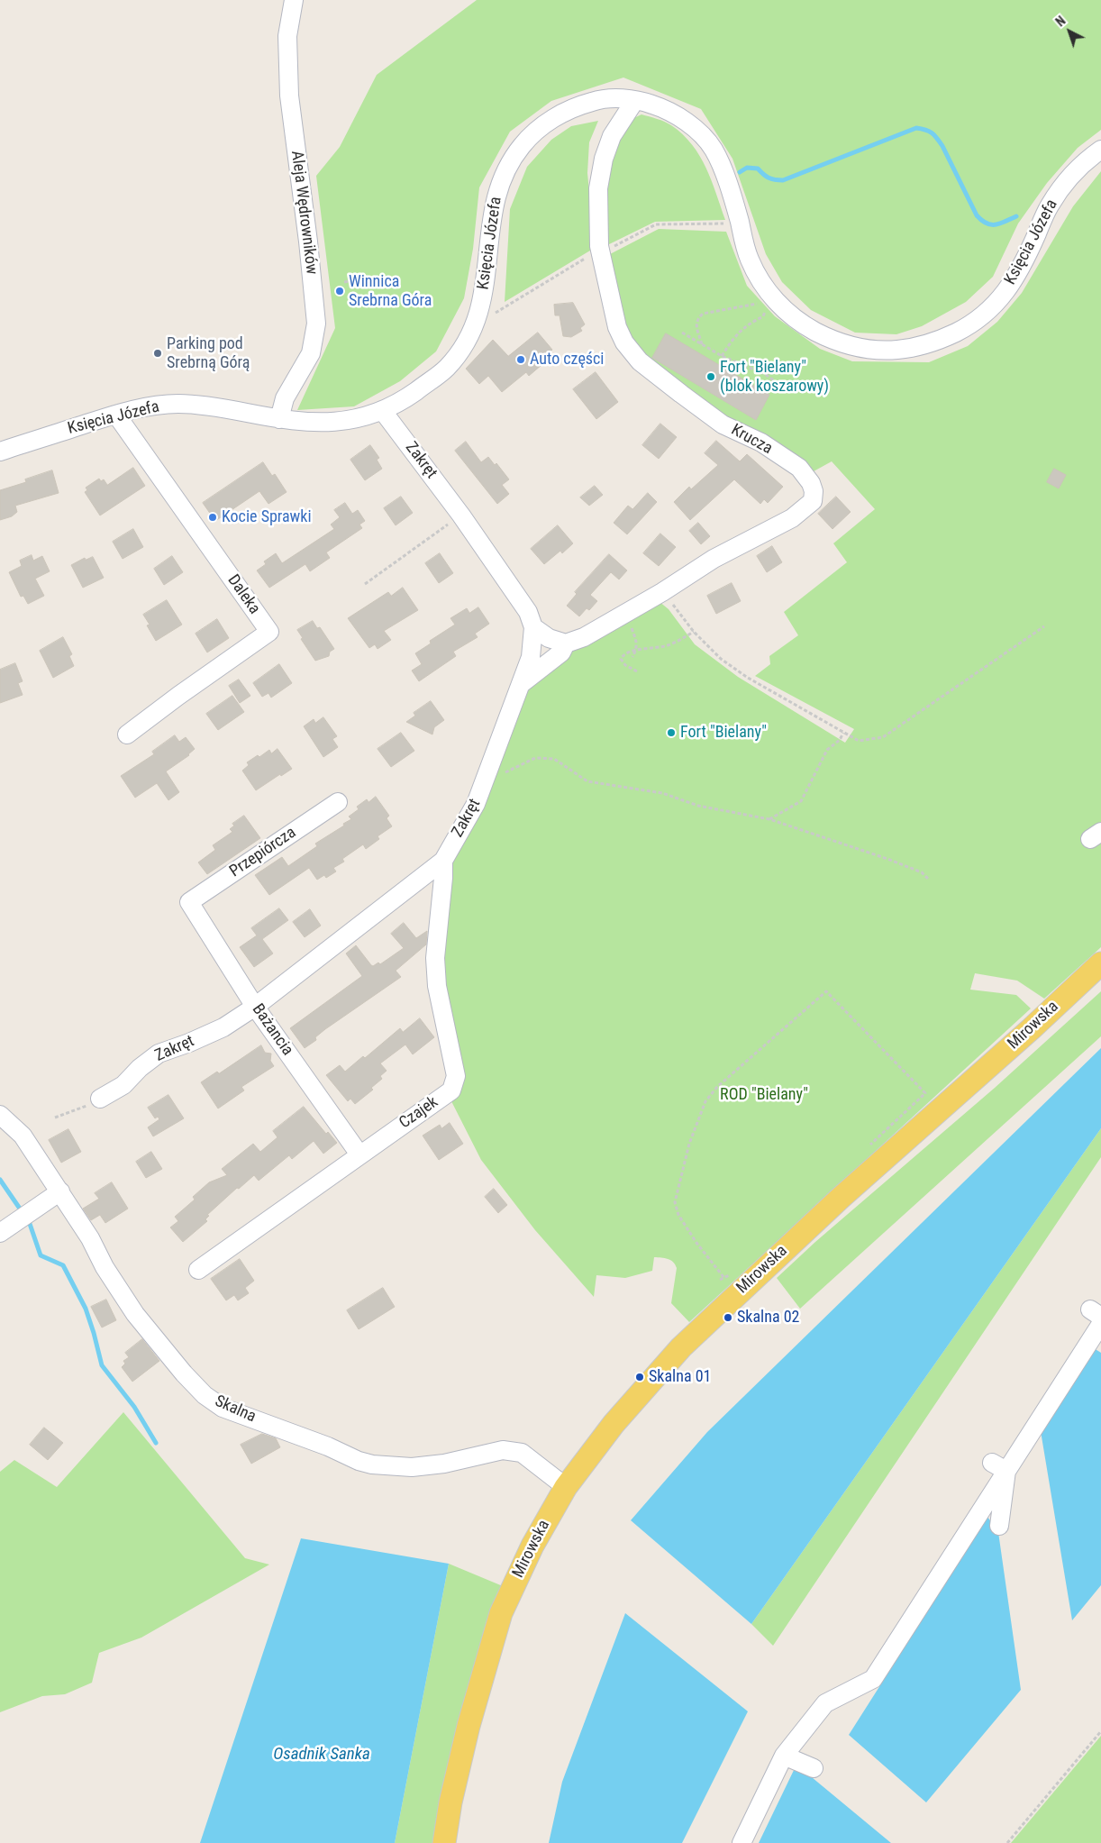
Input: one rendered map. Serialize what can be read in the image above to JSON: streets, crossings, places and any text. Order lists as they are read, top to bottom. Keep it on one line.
{"streets":{"main road":["Mirowska"],"street":["Aleja Wędrowników","Księcia Józefa","Krucza","Zakręt","Daleka","Przepiórcza","Bażancia","Czajek","Skalna"]},"crossings":[["Aleja Wędrowników","Księcia Józefa"],["Księcia Józefa","Krucza"],["Księcia Józefa","Zakręt"],["Księcia Józefa","Daleka"],["Zakręt","Bażancia"],["Zakręt","Czajek"],["Przepiórcza","Bażancia"],["Mirowska","Skalna"],["Bażancia","Czajek"]],"water":["Osadnik Sanka"],"parks":["ROD \"Bielany\""],"places":["Winnica Srebrna Góra","Parking pod Srebrną Górą","Auto części","Fort \"Bielany\" (blok koszarowy)","Kocie Sprawki","Fort \"Bielany\"","Skalna 02","Skalna 01"],"north":"top left"}
